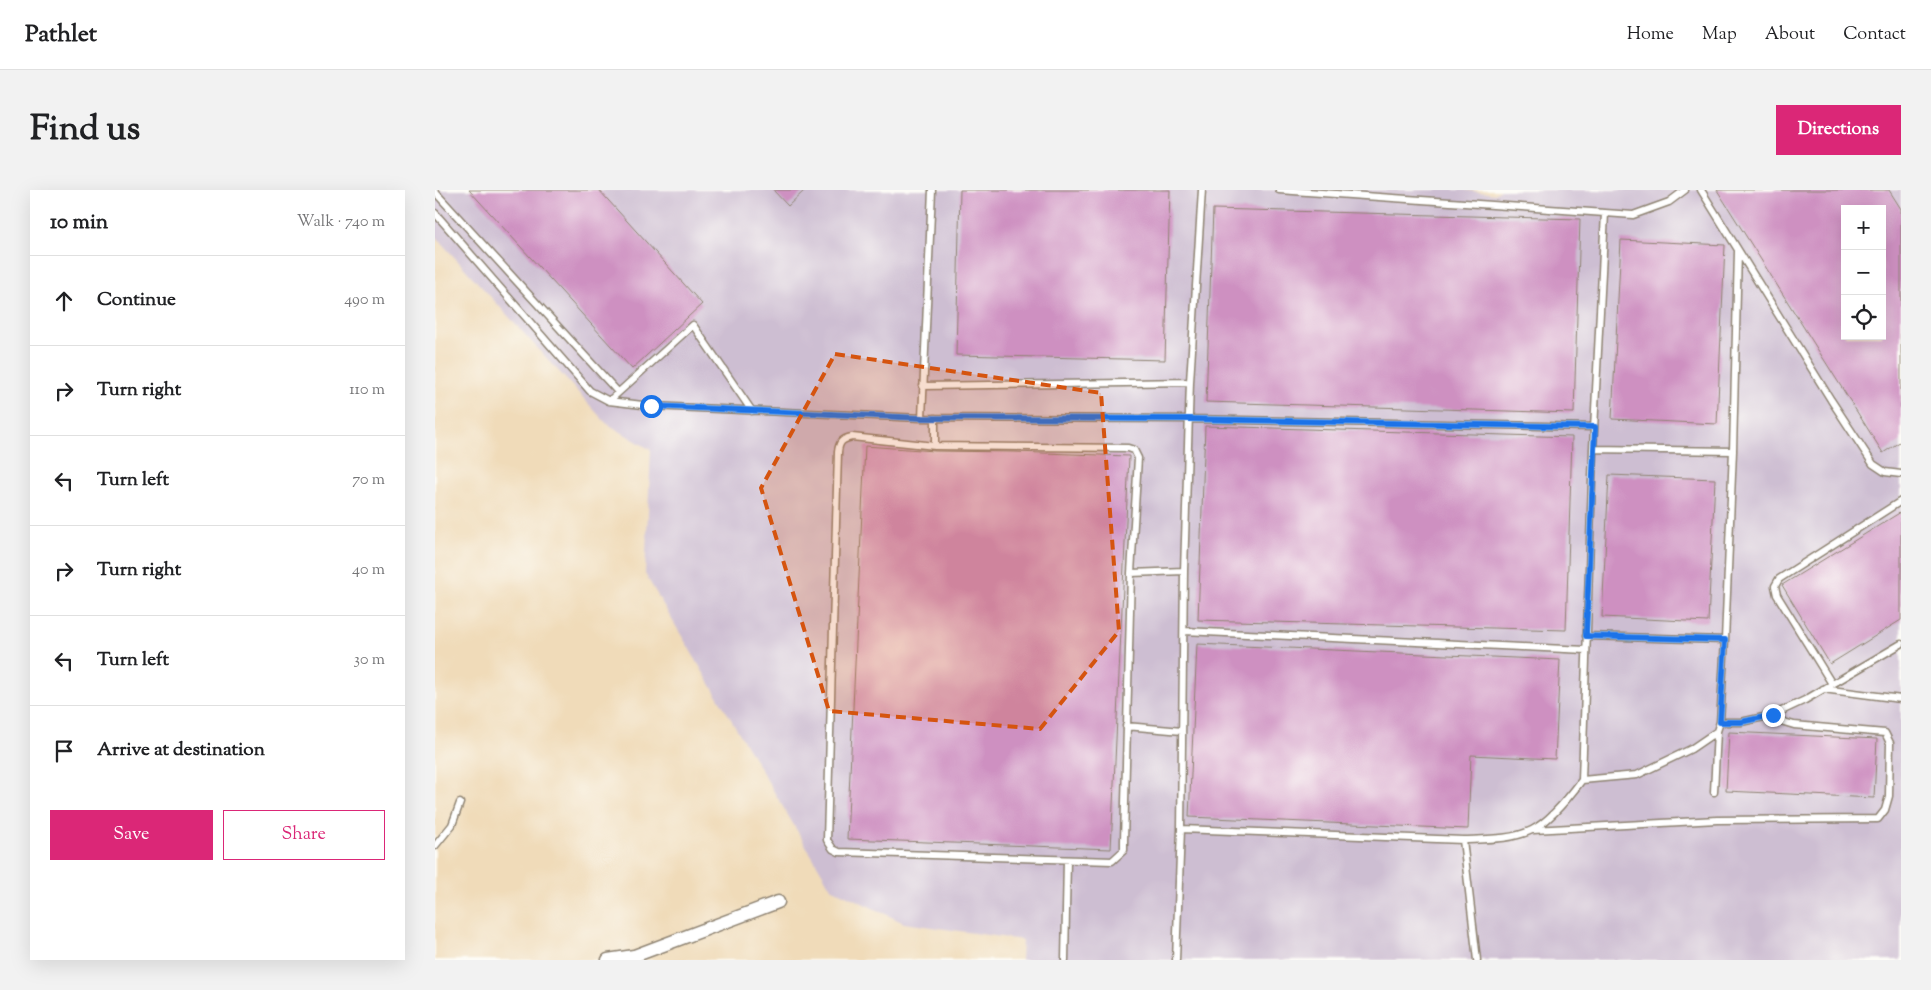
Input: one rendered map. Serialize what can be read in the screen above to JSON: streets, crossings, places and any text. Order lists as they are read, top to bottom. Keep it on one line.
{"page":{"header":"Pathlet","nav":["Home","Map","About","Contact"],"title":"Find us","buttons":["Directions",["Save","Share"]],"heading":["10 min","Walk · 740 m"],"map_buttons":["+","−"],"list":[["Continue","490 m"],["Turn right","110 m"],["Turn left","70 m"],["Turn right","40 m"],["Turn left","30 m"],"Arrive at destination"]}}
